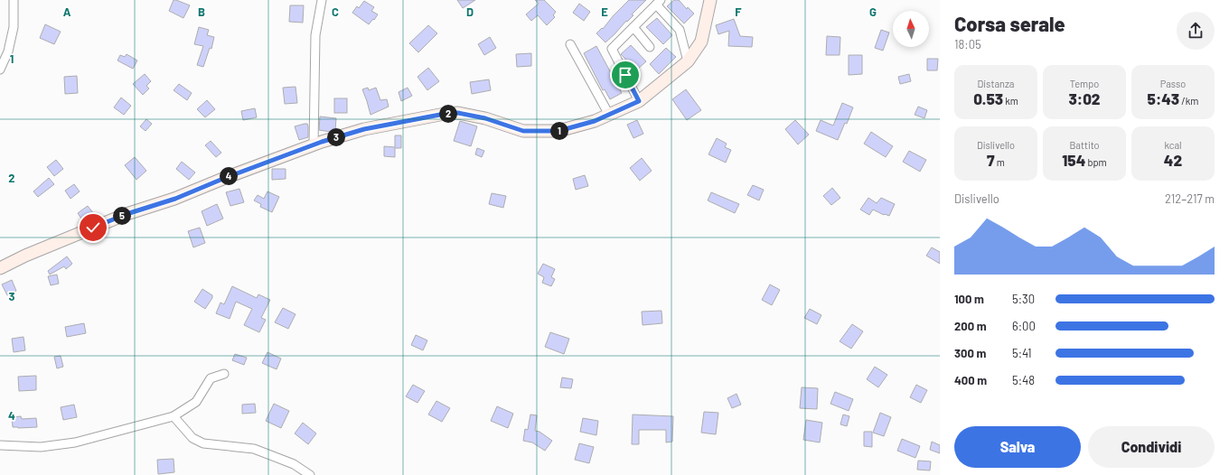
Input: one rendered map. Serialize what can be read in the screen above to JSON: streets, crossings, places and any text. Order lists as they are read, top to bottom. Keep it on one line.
{"north":"top","page":{"heading":["Corsa serale","18:05"],"stats":[["Distanza","0.53 km"],["Tempo","3:02"],["Passo","5:43 /km"],["Dislivello","7 m"],["Battito","154 bpm"],["kcal","42"]],"pins":["2","1","3","4","5"],"chart":["Dislivello","212–217 m"],"list":[{"name":"100 m","note":"5:30"},{"name":"200 m","note":"6:00"},{"name":"300 m","note":"5:41"},{"name":"400 m","note":"5:48"}],"buttons":["Salva","Condividi"]},"grid":{"columns":["A","B","C","D","E","F","G"],"rows":["1","2","3","4"]}}
